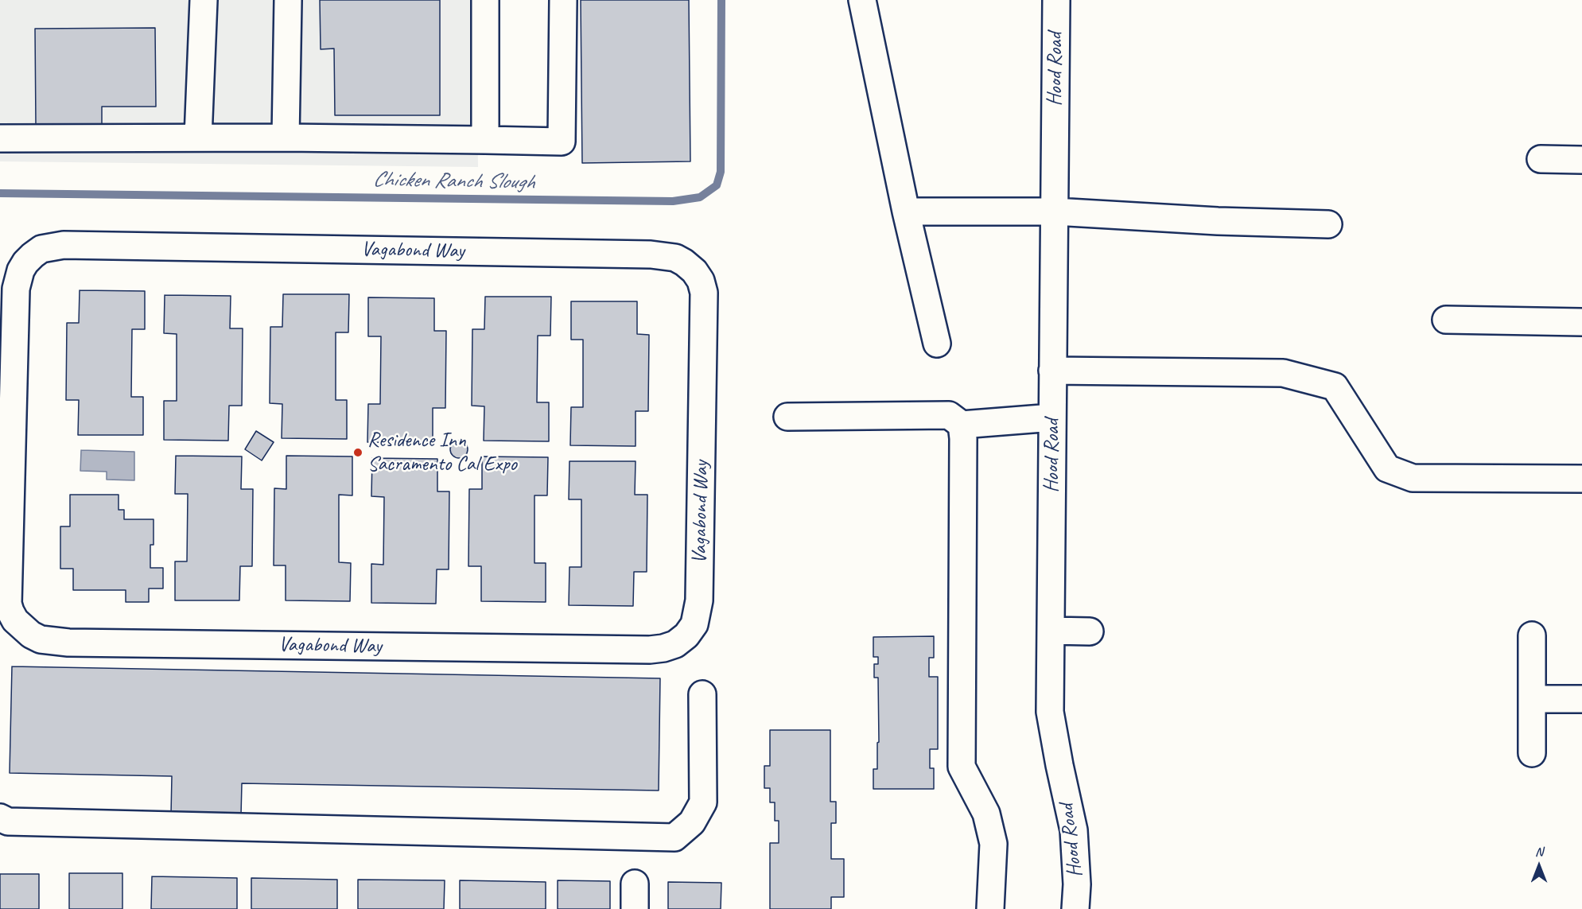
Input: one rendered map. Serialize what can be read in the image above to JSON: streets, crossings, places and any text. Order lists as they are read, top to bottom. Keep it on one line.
{"streets":{"street":["Hood Road","Vagabond Way"]},"water":["Chicken Ranch Slough"],"places":["Residence Inn Sacramento Cal Expo"],"north":"top"}
